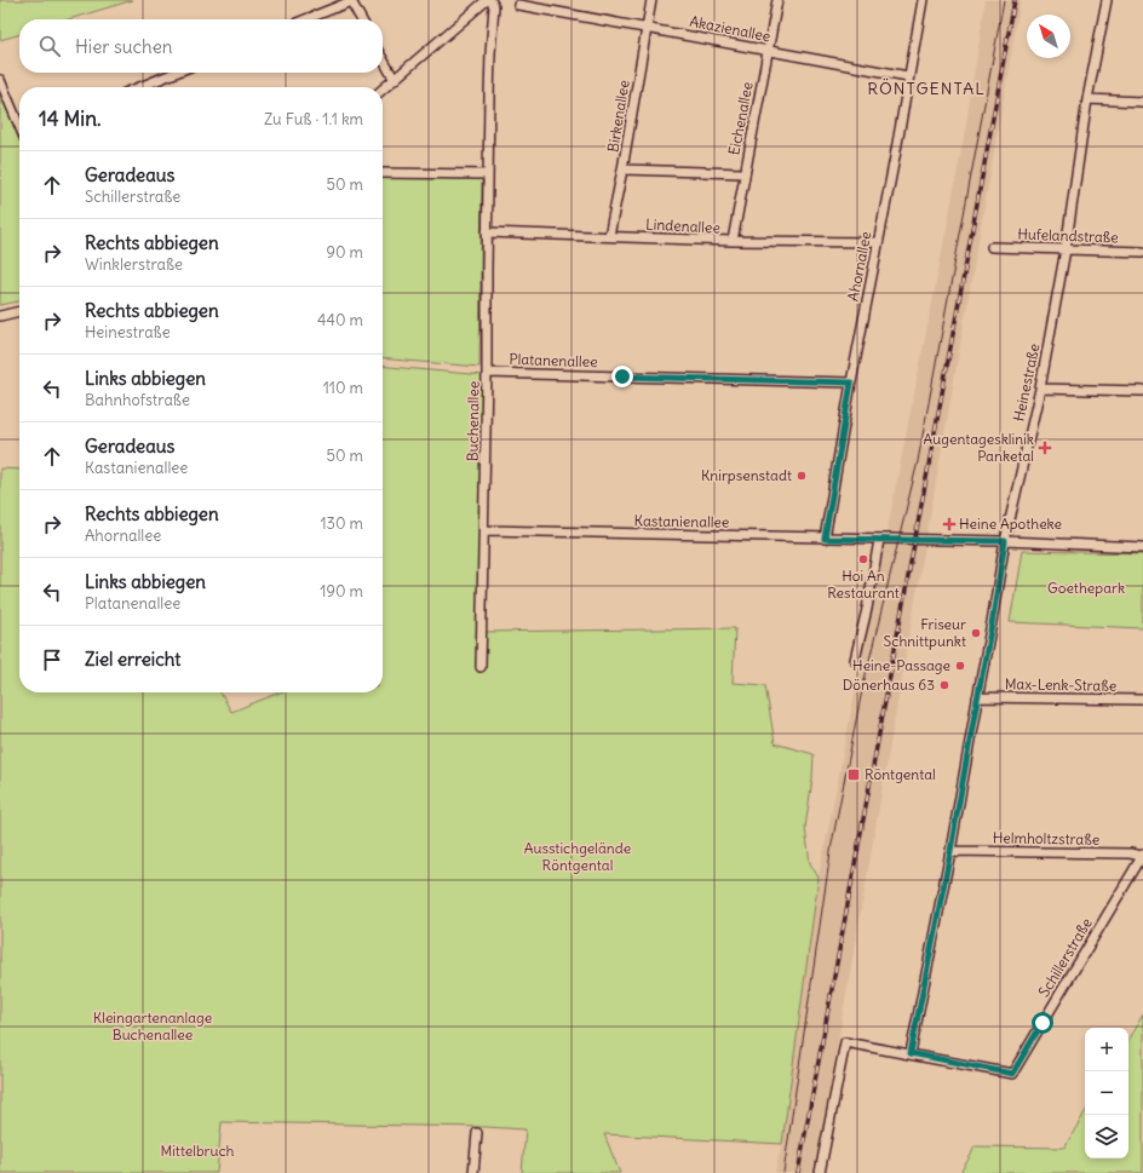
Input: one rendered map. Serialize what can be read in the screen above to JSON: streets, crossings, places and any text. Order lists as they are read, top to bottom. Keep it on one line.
{"streets":{"street":["Akazienallee","Birkenallee","Eichenallee","Lindenallee","Hufelandstraße","Ahornallee","Platanenallee","Heinestraße","Buchenallee","Kastanienallee","Max-Lenk-Straße","Helmholtzstraße","Schillerstraße"]},"crossings":[["Akazienallee","Birkenallee"],["Akazienallee","Eichenallee"],["Akazienallee","Ahornallee"],["Birkenallee","Lindenallee"],["Eichenallee","Lindenallee"],["Lindenallee","Ahornallee"],["Lindenallee","Buchenallee"],["Hufelandstraße","Heinestraße"],["Ahornallee","Platanenallee"],["Ahornallee","Kastanienallee"],["Platanenallee","Buchenallee"],["Heinestraße","Kastanienallee"],["Heinestraße","Max-Lenk-Straße"],["Heinestraße","Helmholtzstraße"],["Heinestraße","Schillerstraße"],["Buchenallee","Kastanienallee"],["Helmholtzstraße","Schillerstraße"]],"districts":["RÖNTGENTAL"],"parks":["Goethepark","Ausstichgelände Röntgental","Kleingartenanlage Buchenallee","Mittelbruch"],"places":{"health":["Augentagesklinik Panketal","Heine Apotheke"],"other":["Knirpsenstadt","Hoi An Restaurant","Friseur Schnittpunkt","Heine-Passage","Dönerhaus 63"],"transit":["Röntgental"]},"north":"top left","page":{"search":"Hier suchen","heading":["14 Min.","Zu Fuß · 1.1 km"],"list":[["Geradeaus","Schillerstraße","50 m"],["Rechts abbiegen","Winklerstraße","90 m"],["Rechts abbiegen","Heinestraße","440 m"],["Links abbiegen","Bahnhofstraße","110 m"],["Geradeaus","Kastanienallee","50 m"],["Rechts abbiegen","Ahornallee","130 m"],["Links abbiegen","Platanenallee","190 m"],"Ziel erreicht"],"map_buttons":["+","−"]}}
